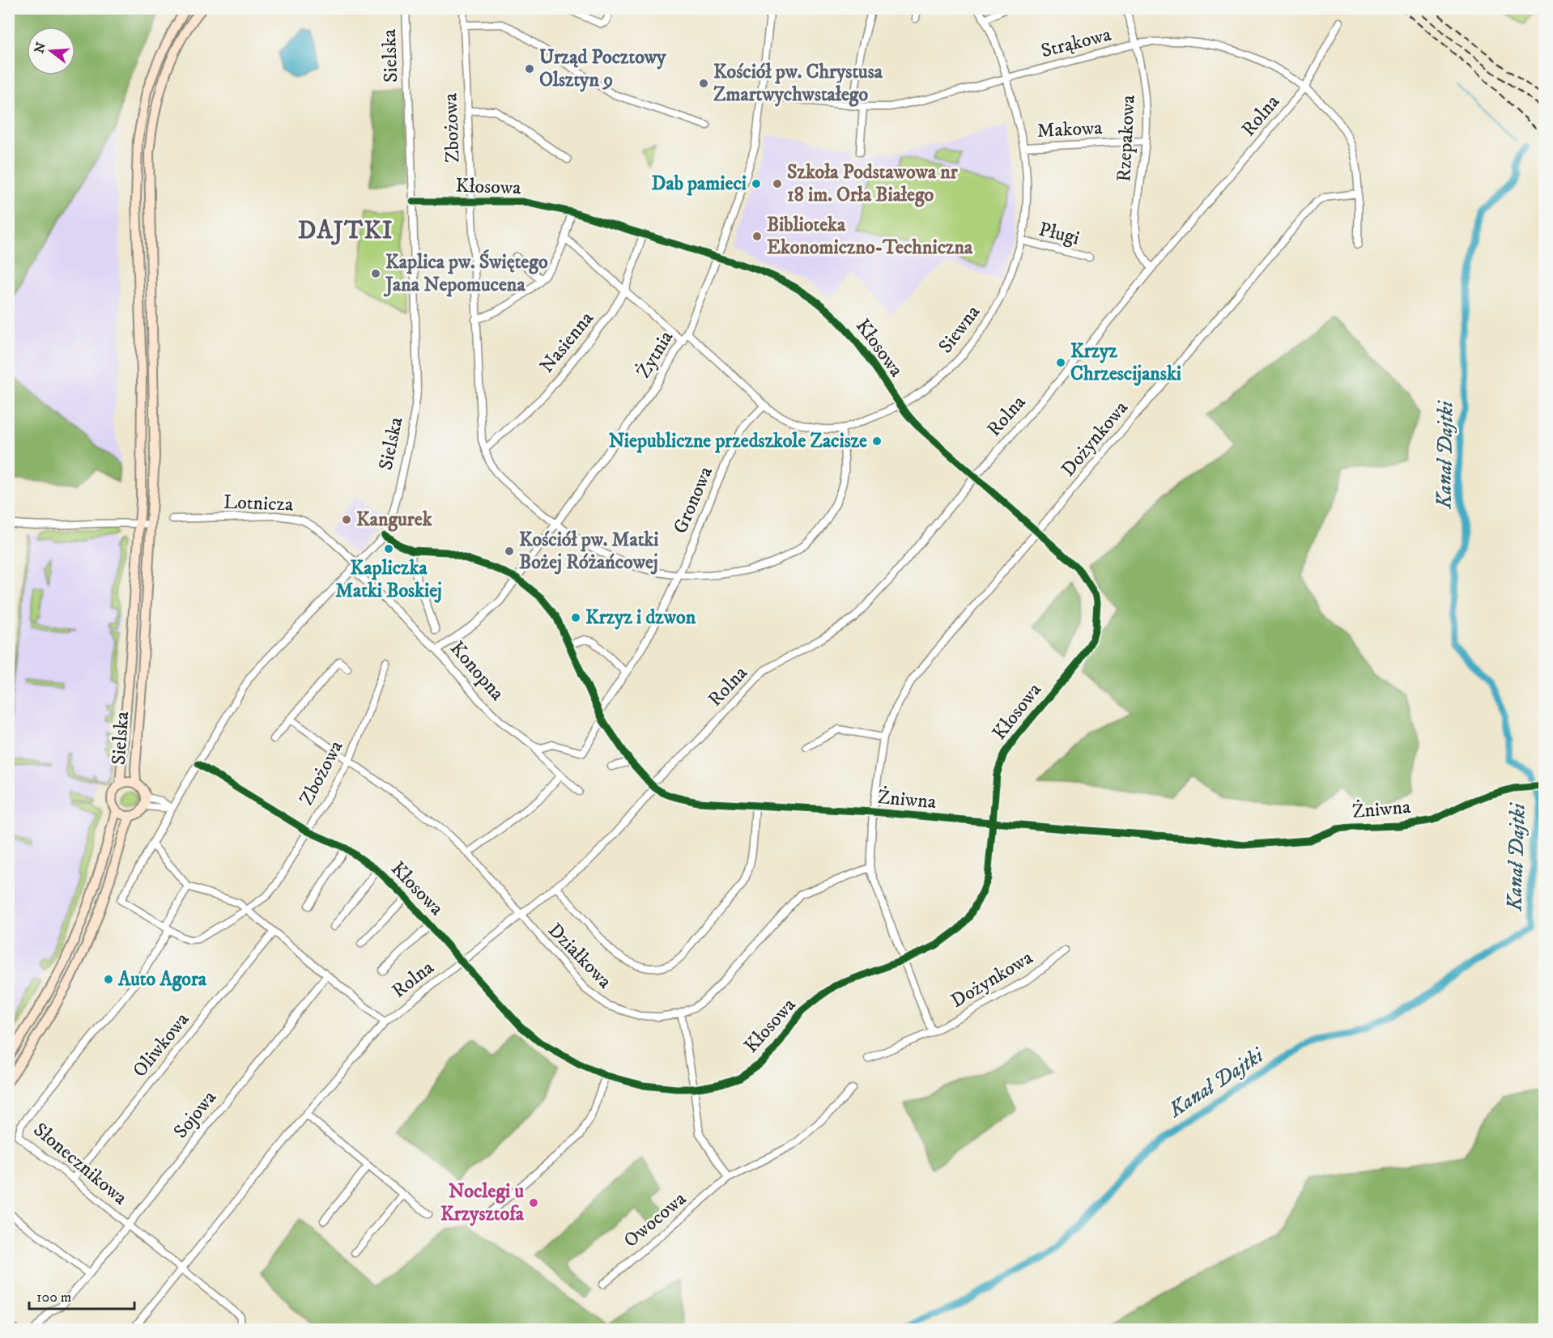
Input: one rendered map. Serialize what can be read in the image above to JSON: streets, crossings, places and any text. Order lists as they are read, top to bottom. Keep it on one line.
{"streets":{"main road":["Sielska"],"street":["Strąkowa","Rolna","Zbożowa","Makowa","Rzepakowa","Kłosowa","Pługi","Siewna","Nasienna","Żytnia","Dożynkowa","Gronowa","Lotnicza","Konopna","Żniwna","Działkowa","Oliwkowa","Sojowa","Słonecznikowa","Owocowa"]},"crossings":[["Strąkowa","Rolna"],["Strąkowa","Rzepakowa"],["Strąkowa","Siewna"],["Strąkowa","Żytnia"],["Strąkowa","Dożynkowa"],["Sielska","Zbożowa"],["Sielska","Kłosowa"],["Sielska","Lotnicza"],["Sielska","Konopna"],["Sielska","Żniwna"],["Rolna","Rzepakowa"],["Rolna","Kłosowa"],["Rolna","Żniwna"],["Rolna","Działkowa"],["Rolna","Słonecznikowa"],["Zbożowa","Kłosowa"],["Zbożowa","Siewna"],["Zbożowa","Nasienna"],["Zbożowa","Żytnia"],["Zbożowa","Gronowa"],["Zbożowa","Działkowa"],["Zbożowa","Słonecznikowa"],["Makowa","Rzepakowa"],["Makowa","Siewna"],["Kłosowa","Siewna"],["Kłosowa","Nasienna"],["Kłosowa","Żytnia"],["Kłosowa","Dożynkowa"],["Kłosowa","Żniwna"],["Pługi","Siewna"],["Siewna","Żytnia"],["Siewna","Gronowa"],["Żytnia","Konopna"],["Żytnia","Żniwna"],["Dożynkowa","Żniwna"],["Dożynkowa","Działkowa"],["Gronowa","Żniwna"],["Lotnicza","Konopna"],["Oliwkowa","Słonecznikowa"],["Sojowa","Słonecznikowa"]],"districts":["DAJTKI"],"water":["Kanał Dajtki"],"places":["Urząd Pocztowy Olsztyn 9","Kościół pw. Chrystusa Zmartwychwstałego","Dab pamieci","Szkoła Podstawowa nr 18 im. Orła Białego","Biblioteka Ekonomiczno-Techniczna","Kaplica pw. Świętego Jana Nepomucena","Krzyz Chrzescijanski","Niepubliczne przedszkole Zacisze","Kangurek","Kapliczka Matki Boskiej","Kościół pw. Matki Bożej Różańcowej","Krzyz i dzwon","Auto Agora","Noclegi u Krzysztofa"],"scale_bar":"100 m","north":"left"}
